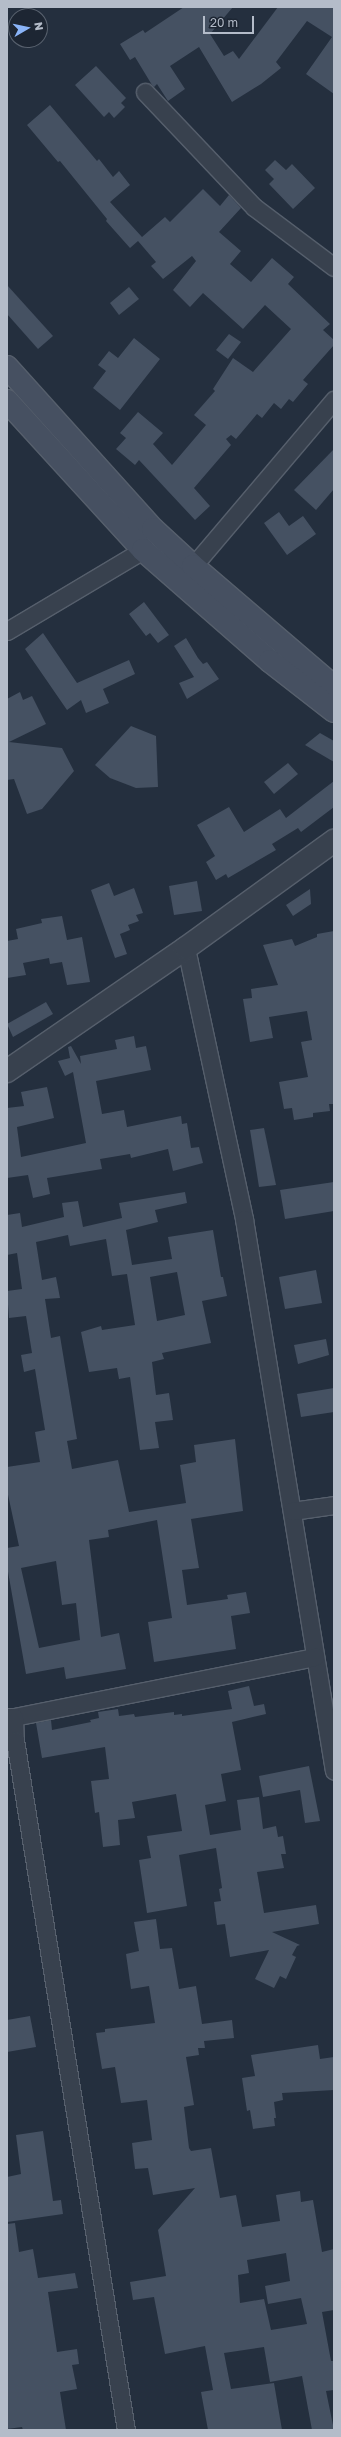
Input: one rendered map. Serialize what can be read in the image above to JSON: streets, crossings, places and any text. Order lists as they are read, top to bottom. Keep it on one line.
{"scale_bar":"20 m","north":"right"}
